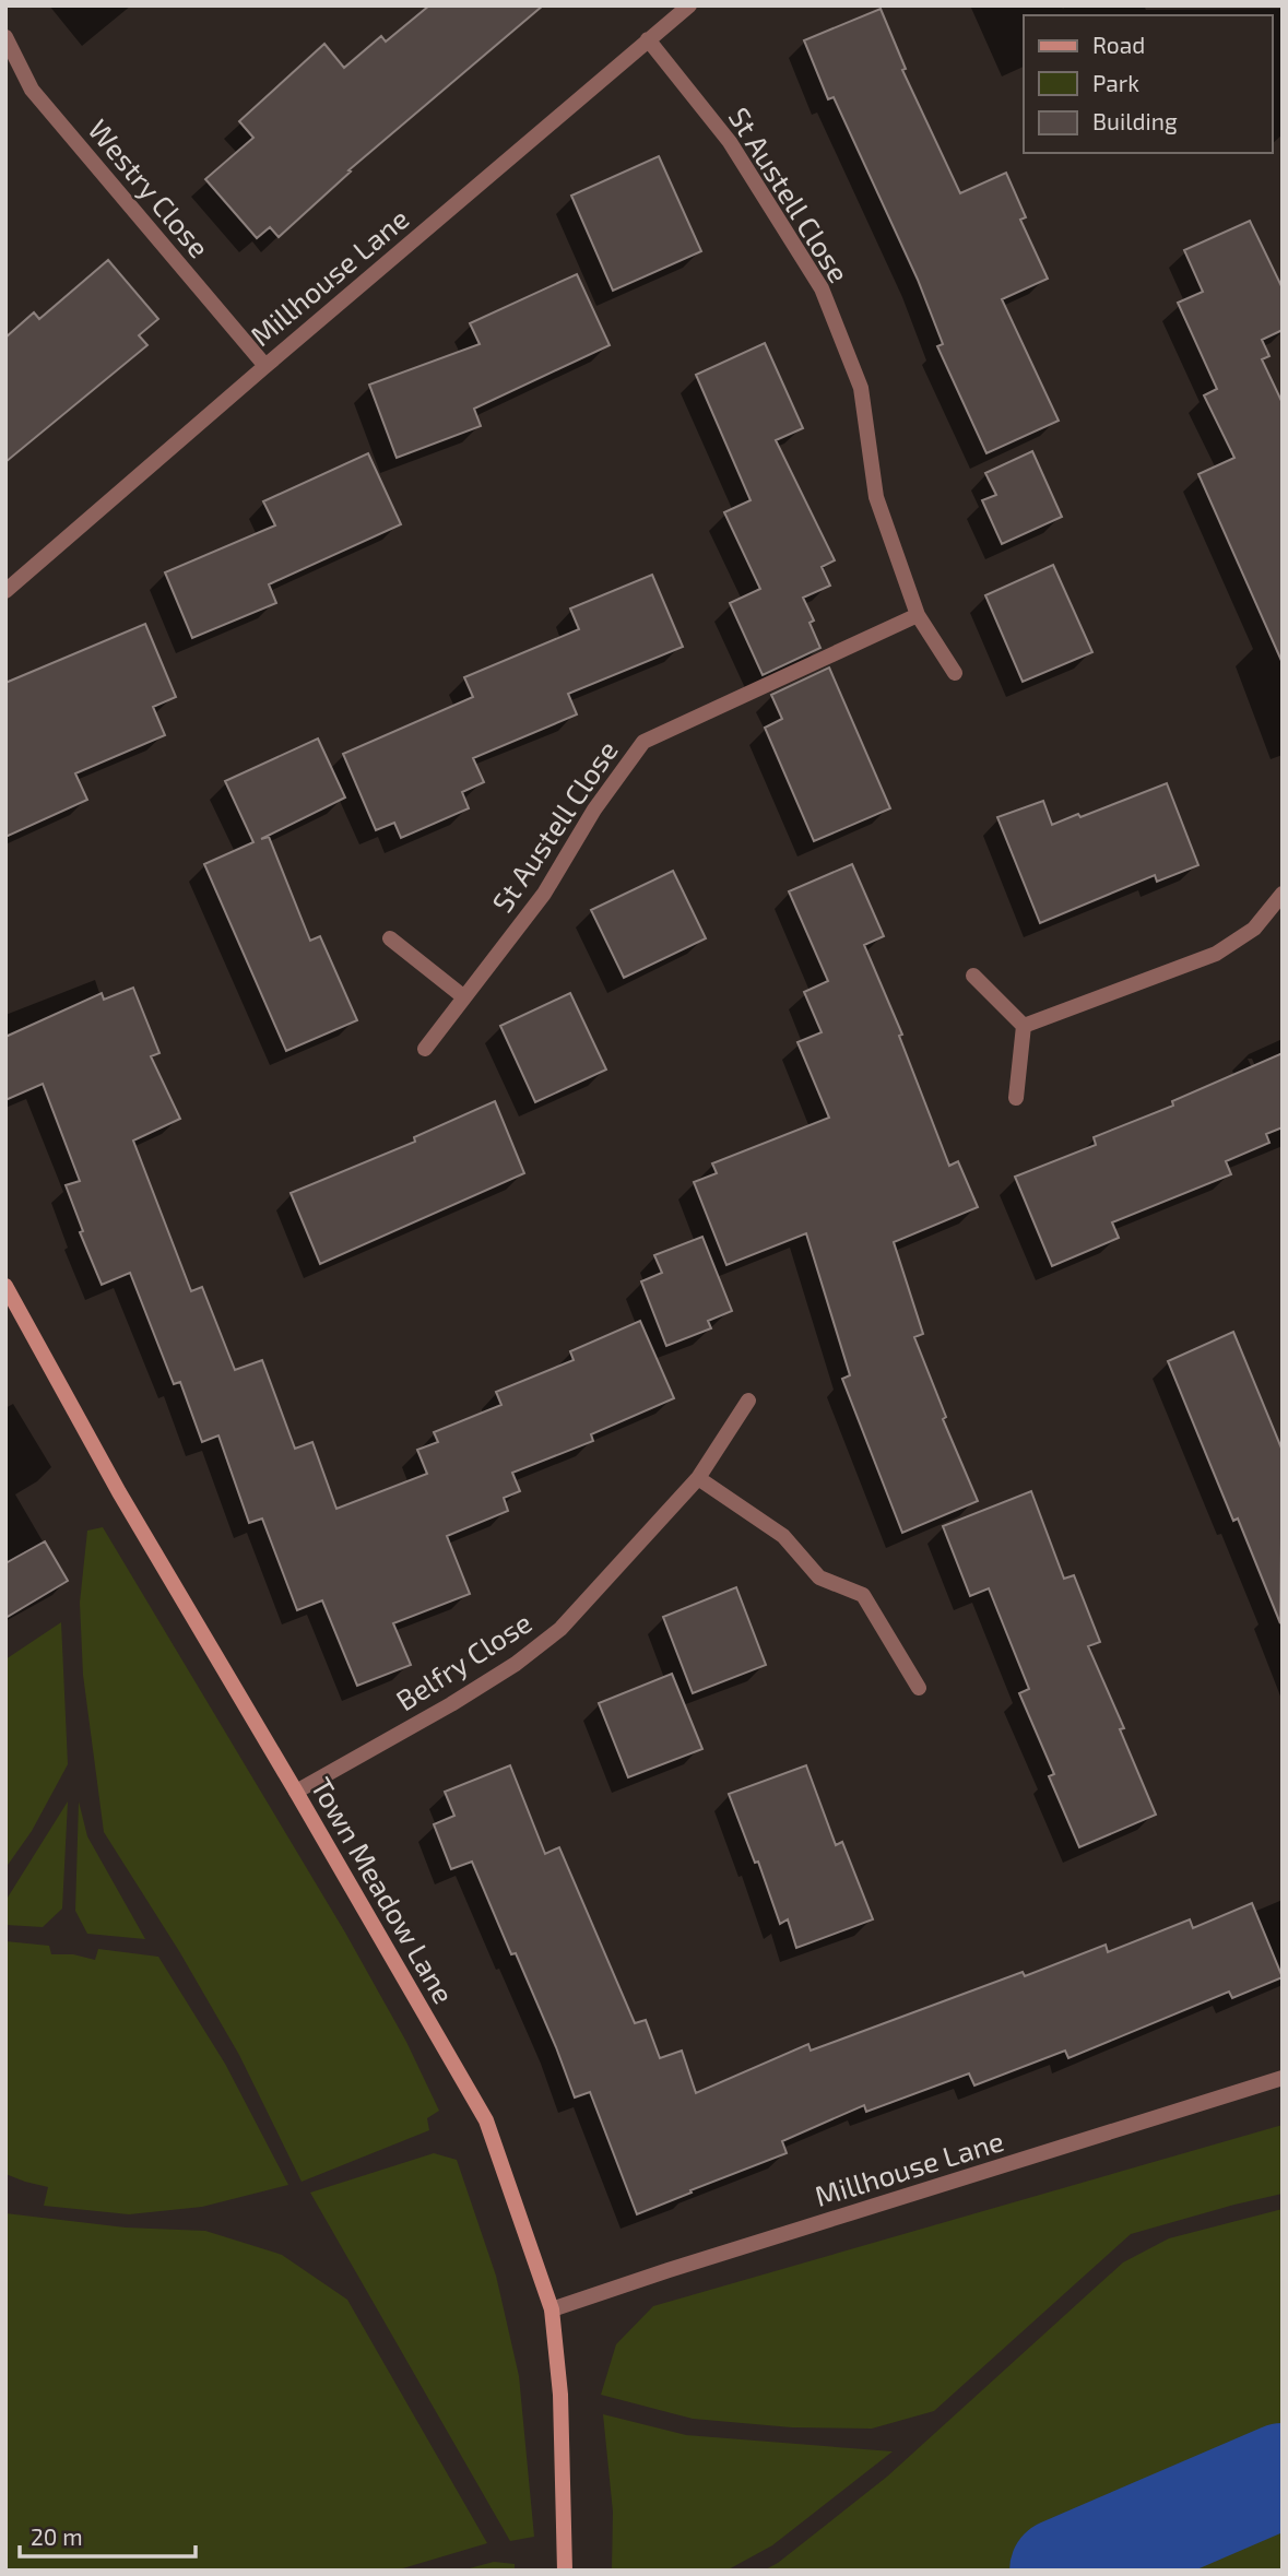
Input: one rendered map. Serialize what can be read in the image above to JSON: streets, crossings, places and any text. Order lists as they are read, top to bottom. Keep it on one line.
{"streets":{"street":["Westry Close","St Austell Close","Millhouse Lane","Belfry Close","Town Meadow Lane"]},"crossings":[["Westry Close","Millhouse Lane"],["St Austell Close","Millhouse Lane"],["Millhouse Lane","Town Meadow Lane"],["Belfry Close","Town Meadow Lane"]],"legend":["Road","Park","Building"],"scale_bar":"20 m"}
